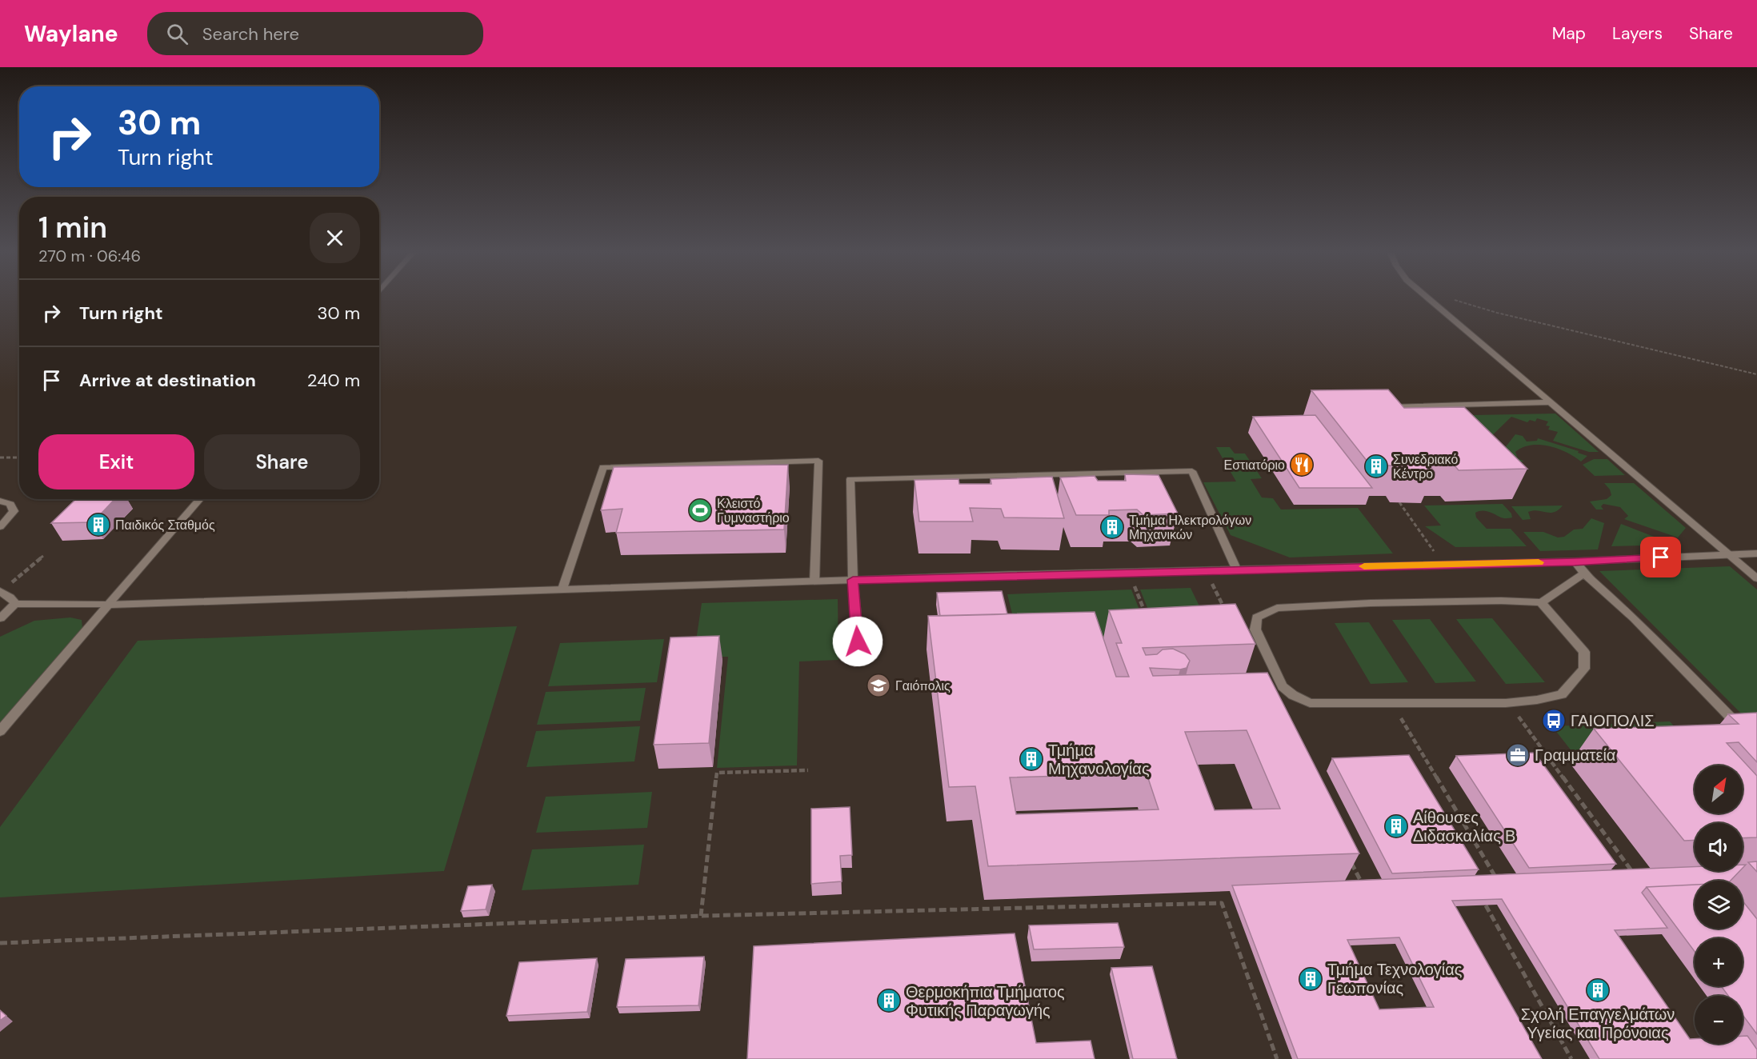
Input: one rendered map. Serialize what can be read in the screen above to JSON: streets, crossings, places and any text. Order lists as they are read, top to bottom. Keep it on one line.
{"places":{"restaurant":["Εστιατόριο"],"building":["Συνεδριακό Κέντρο","Παιδικός Σταθμός","Τμήμα Ηλεκτρολόγων Μηχανικών","Τμήμα Μηχανολογίας","Αίθουσες Διδασκαλίας Β","Τμήμα Τεχνολογίας Γεωπονίας","Σχολή Επαγγελμάτων Υγείας και Πρόνοιας","Θερμοκήπια Τμήματος Φυτικής Παραγωγής"],"sports":["Κλειστό Γυμναστήριο"],"school or university":["Γαιόπολις"],"bus stop":["ΓΑΙΟΠΟΛΙΣ"],"office":["Γραμματεία"]},"north":"top right","page":{"header":"Waylane","search":"Search here","nav":["Map","Layers","Share"],"turn":["30 m","Turn right"],"heading":["1 min","270 m · 06:46"],"list":[{"name":"Turn right","value":"30 m"},{"name":"Arrive at destination","value":"240 m"}],"buttons":["Exit","Share"],"map_buttons":["+","−"]}}
